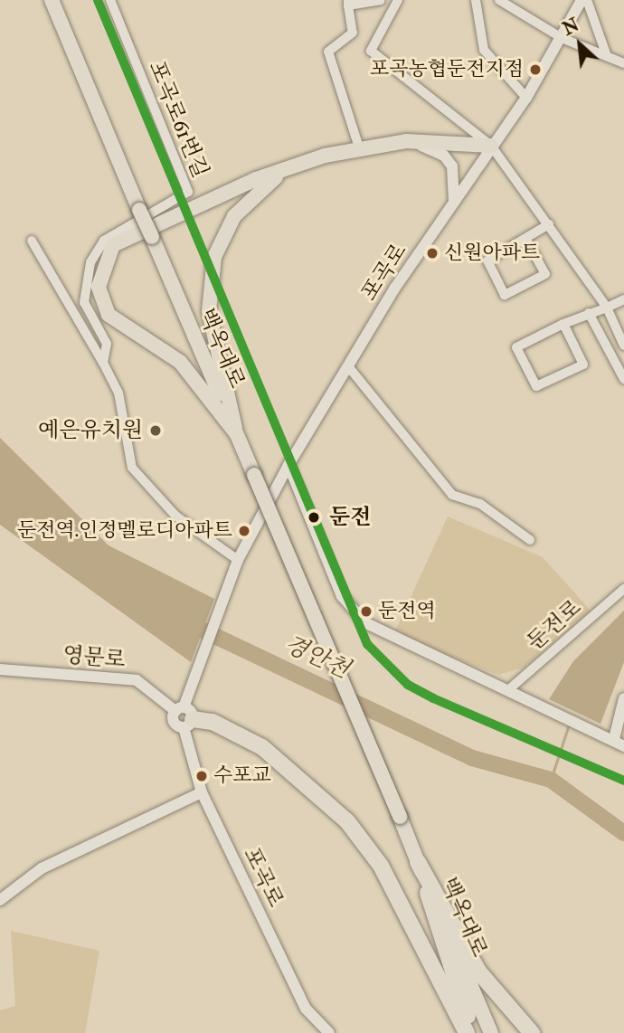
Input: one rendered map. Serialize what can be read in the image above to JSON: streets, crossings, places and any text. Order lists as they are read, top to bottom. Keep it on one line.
{"streets":{"main road":["백옥대로"],"street":["포곡로61번길","포곡로","둔전로","영문로"]},"crossings":[["포곡로61번길","포곡로"],["포곡로","영문로"]],"water":["경안천"],"places":["포곡농협둔전지점","신원아파트","예은유치원","둔전","둔전역.인정멜로디아파트","둔전역","수포교"],"north":"top left"}
